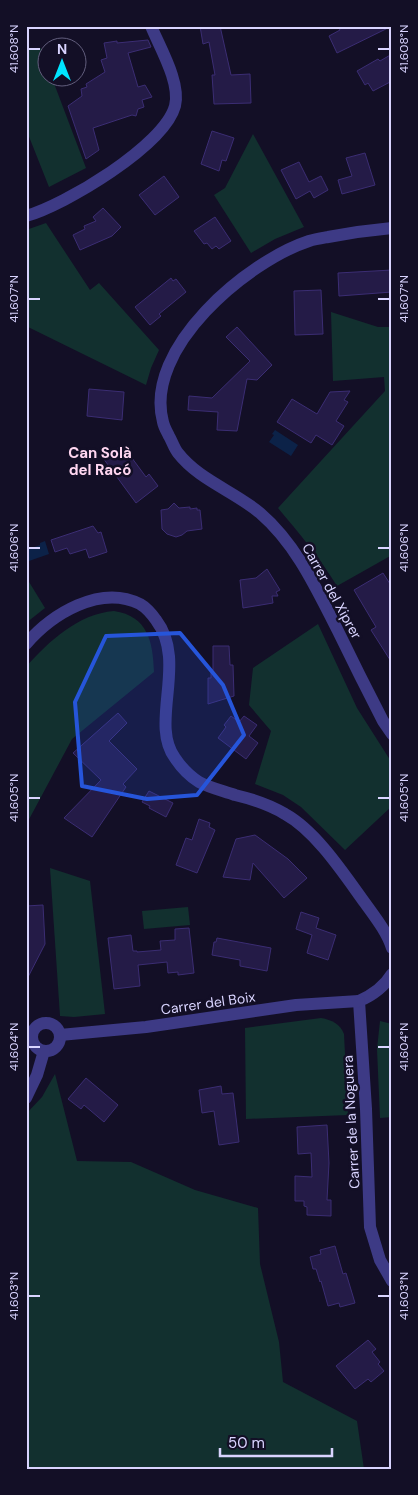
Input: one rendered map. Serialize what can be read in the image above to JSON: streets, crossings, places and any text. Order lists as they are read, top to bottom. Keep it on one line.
{"streets":{"street":["Carrer del Xiprer","Carrer del Boix","Carrer de la Noguera"]},"crossings":[["Carrer del Boix","Carrer de la Noguera"]],"districts":["Can Solà del Racó"],"scale_bar":"50 m","north":"top","coordinates":["41.608°N","41.607°N","41.606°N","41.605°N","41.604°N","41.603°N"]}
